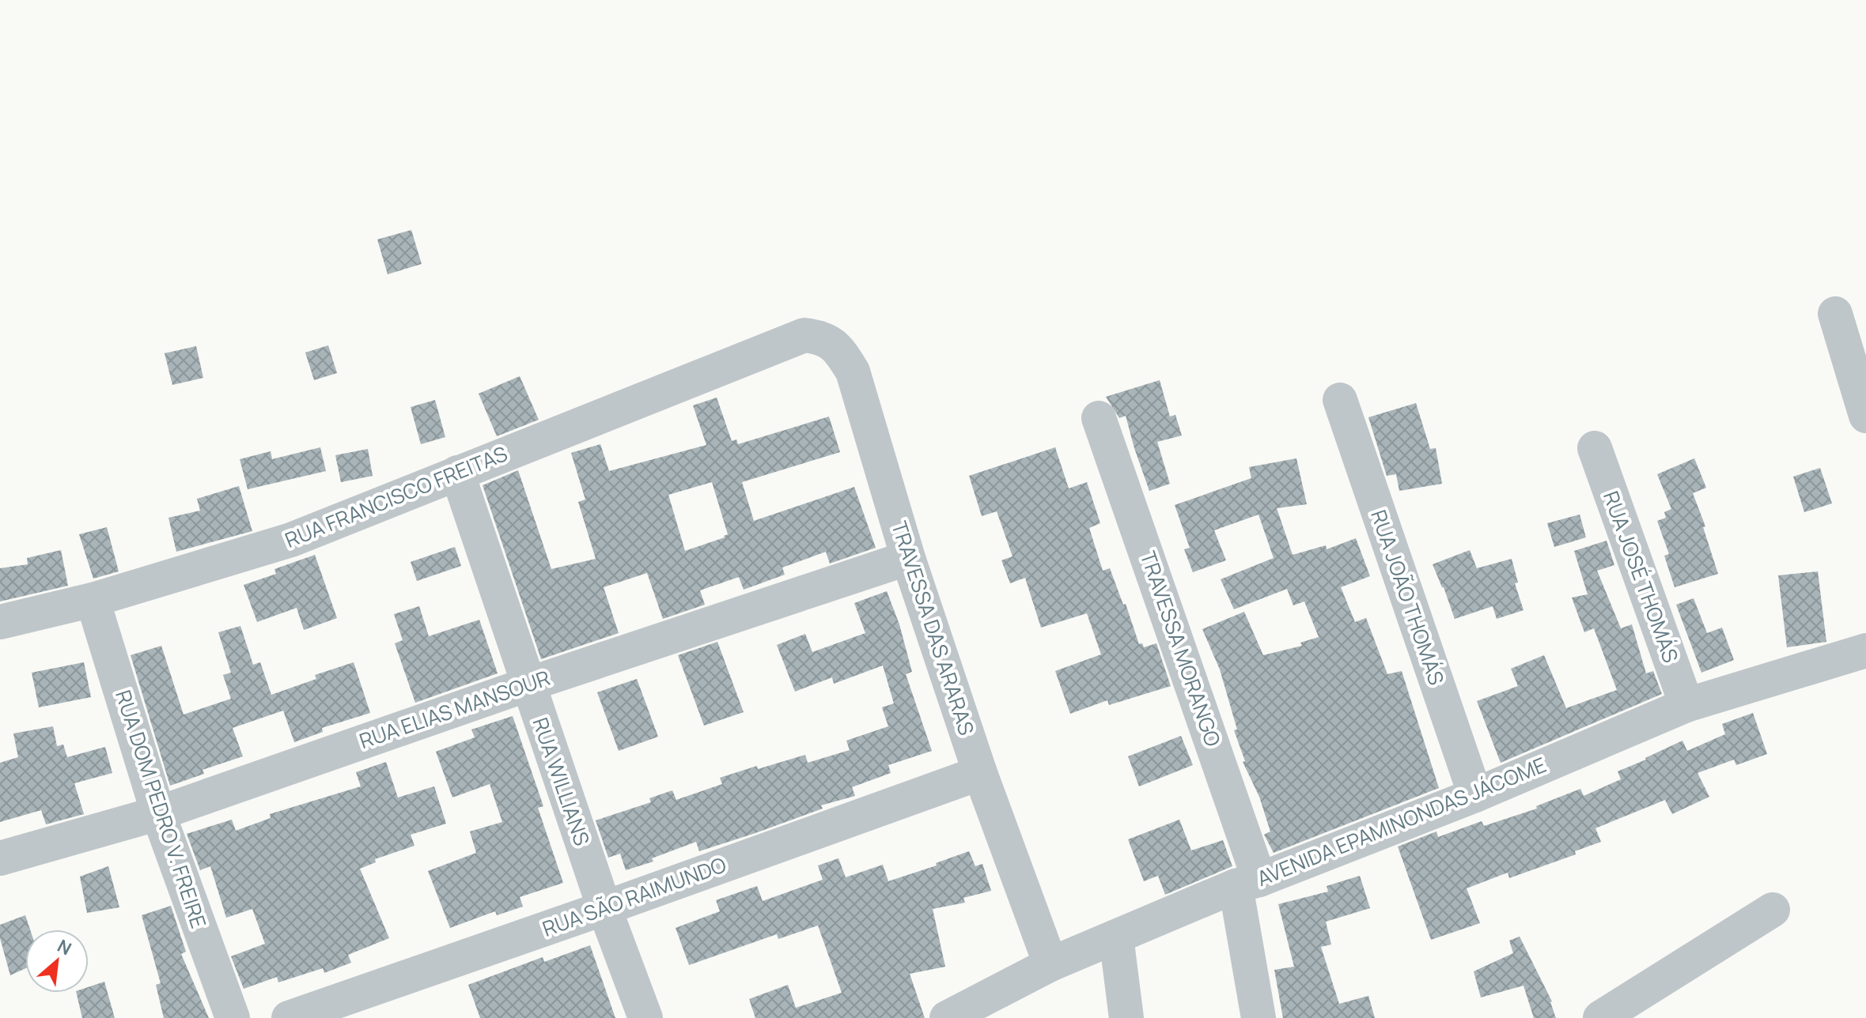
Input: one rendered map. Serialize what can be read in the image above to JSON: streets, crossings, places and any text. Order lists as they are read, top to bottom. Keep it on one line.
{"streets":{"street":["RUA FRANCISCO FREITAS","RUA JOSÉ THOMÁS","RUA JOÃO THOMÁS","TRAVESSA DAS ARARAS","TRAVESSA MORANGO","RUA ELIAS MANSOUR","RUA WILLIANS","RUA DOM PEDRO V. FREIRE","AVENIDA EPAMINONDAS JÁCOME","RUA SÃO RAIMUNDO"]},"crossings":[["RUA FRANCISCO FREITAS","TRAVESSA DAS ARARAS"],["RUA FRANCISCO FREITAS","RUA WILLIANS"],["RUA FRANCISCO FREITAS","RUA DOM PEDRO V. FREIRE"],["RUA JOSÉ THOMÁS","AVENIDA EPAMINONDAS JÁCOME"],["RUA JOÃO THOMÁS","AVENIDA EPAMINONDAS JÁCOME"],["TRAVESSA DAS ARARAS","RUA ELIAS MANSOUR"],["TRAVESSA DAS ARARAS","AVENIDA EPAMINONDAS JÁCOME"],["TRAVESSA DAS ARARAS","RUA SÃO RAIMUNDO"],["TRAVESSA MORANGO","AVENIDA EPAMINONDAS JÁCOME"],["RUA ELIAS MANSOUR","RUA WILLIANS"],["RUA ELIAS MANSOUR","RUA DOM PEDRO V. FREIRE"],["RUA WILLIANS","RUA SÃO RAIMUNDO"]],"north":"top right"}
